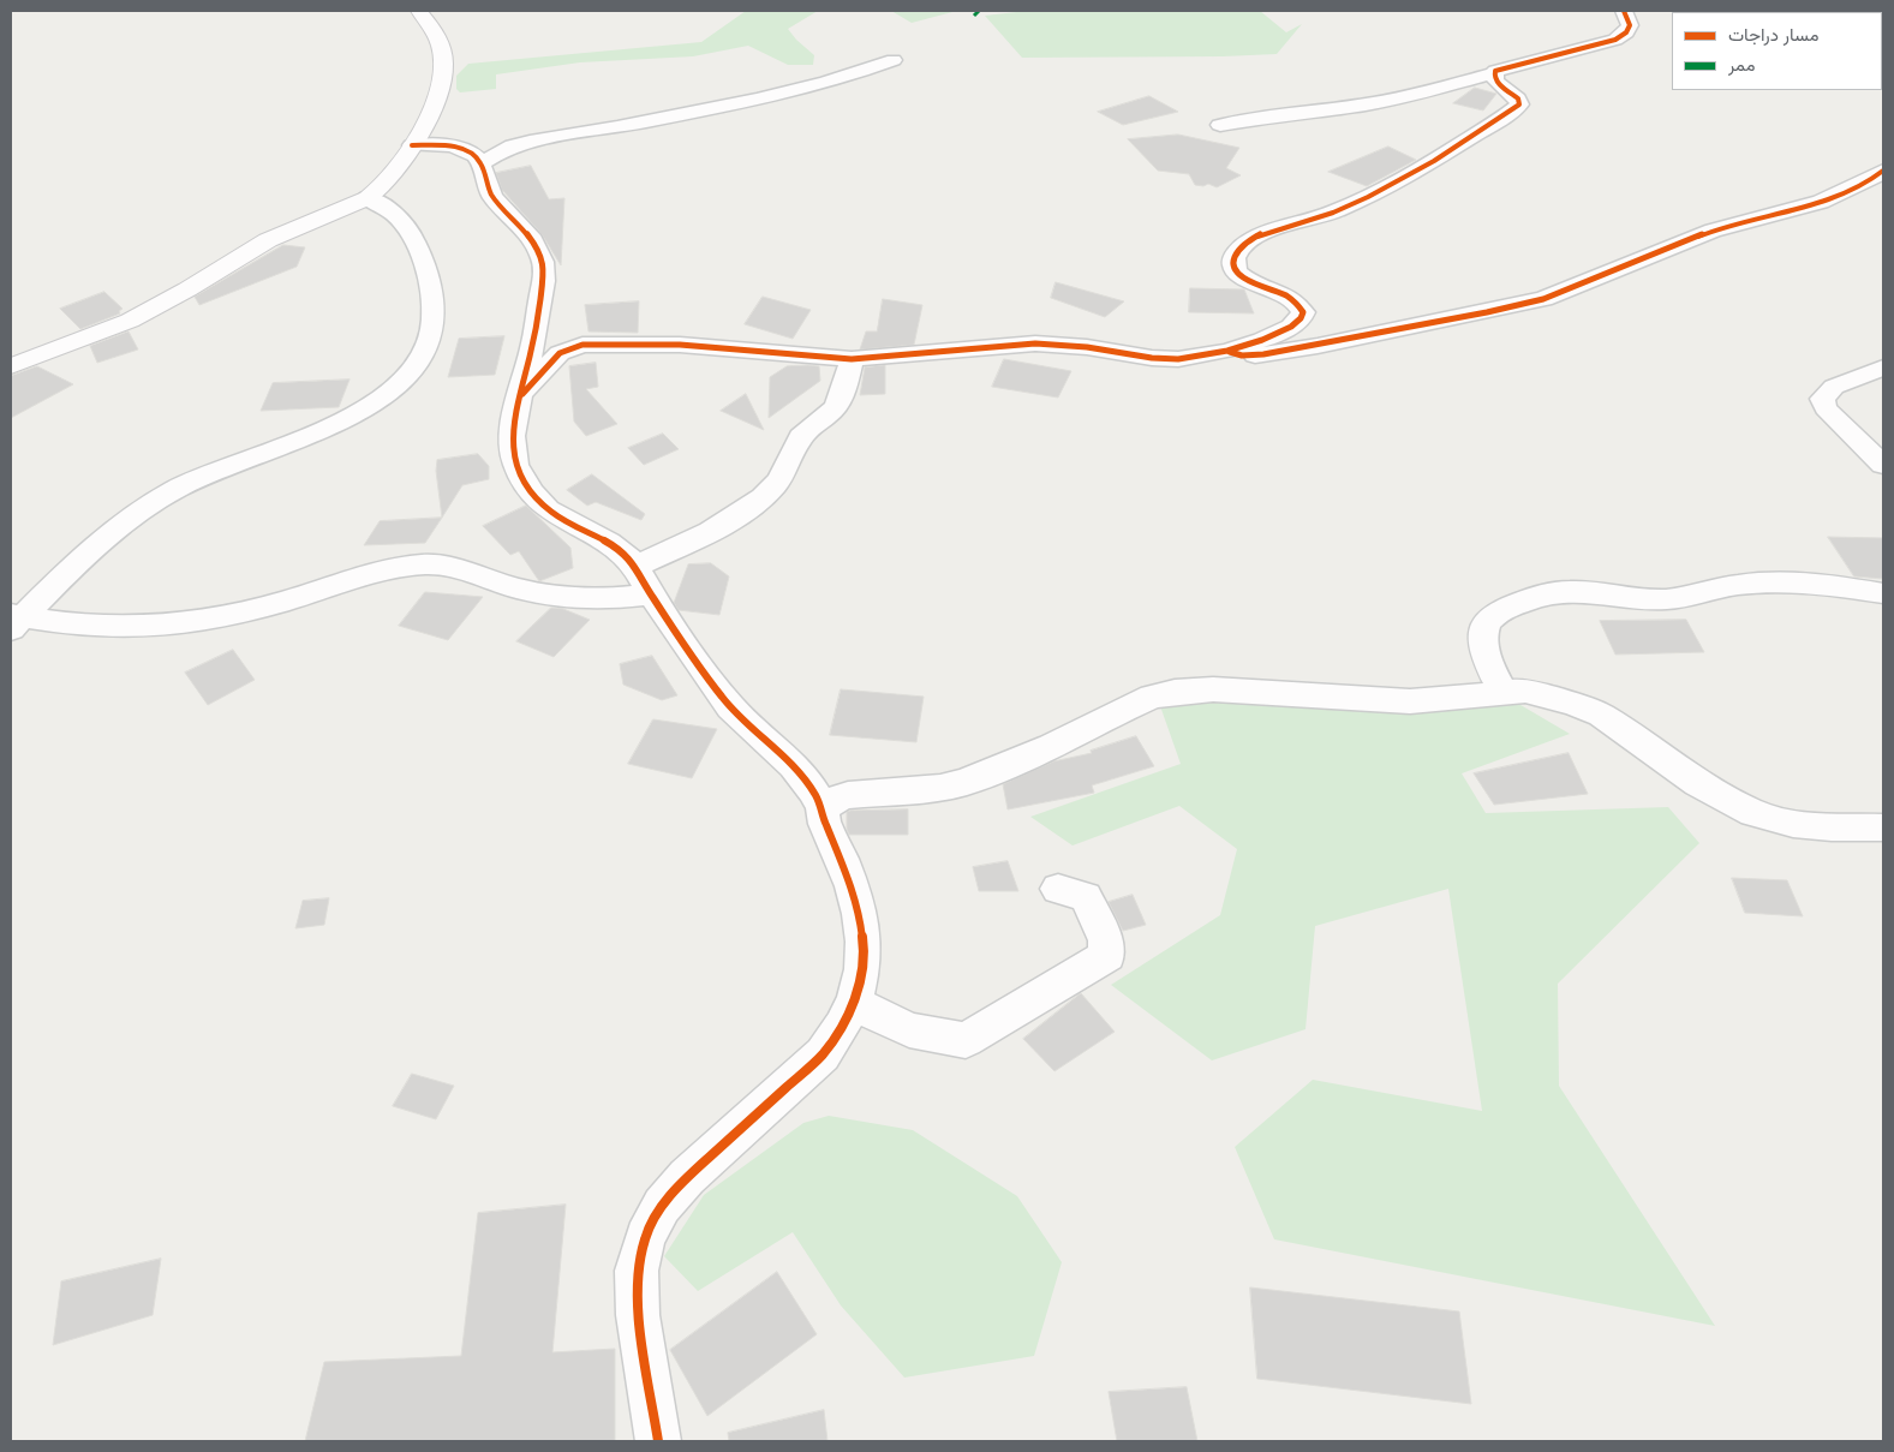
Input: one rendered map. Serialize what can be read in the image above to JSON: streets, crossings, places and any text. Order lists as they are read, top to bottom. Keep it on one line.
{"legend":["مسار دراجات","ممر"]}
